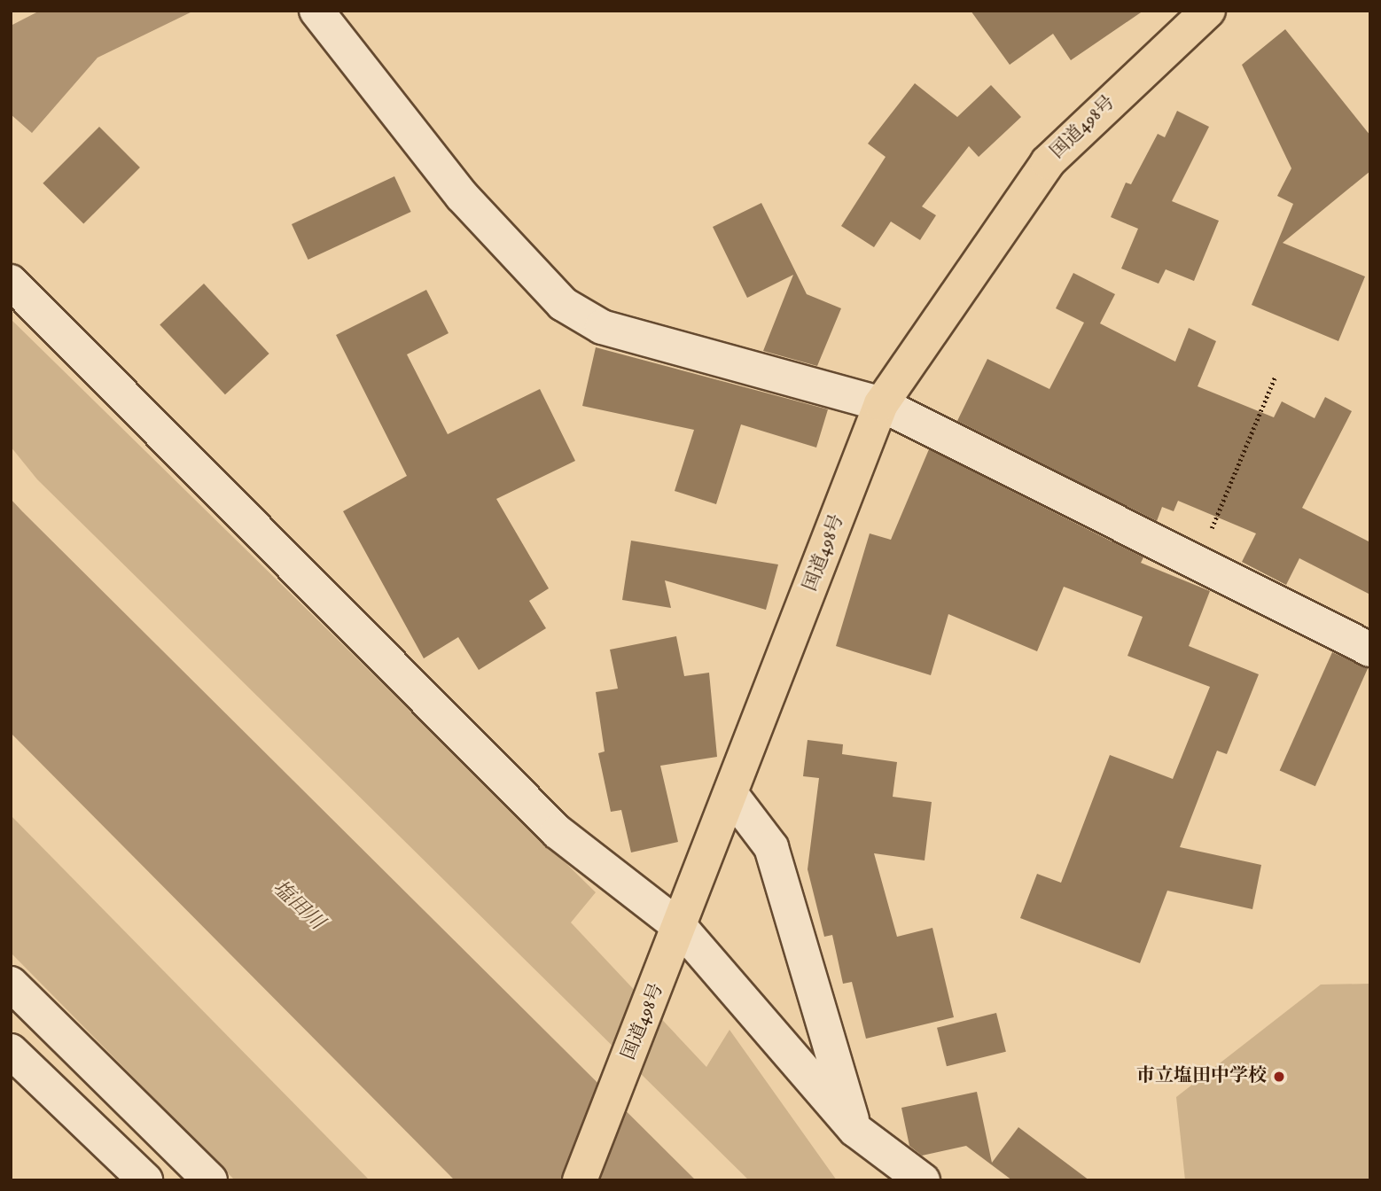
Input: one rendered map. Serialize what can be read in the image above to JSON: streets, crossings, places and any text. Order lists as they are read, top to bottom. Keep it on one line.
{"streets":{"highway":["国道498号"]},"water":["塩田川"],"places":["市立塩田中学校"]}
